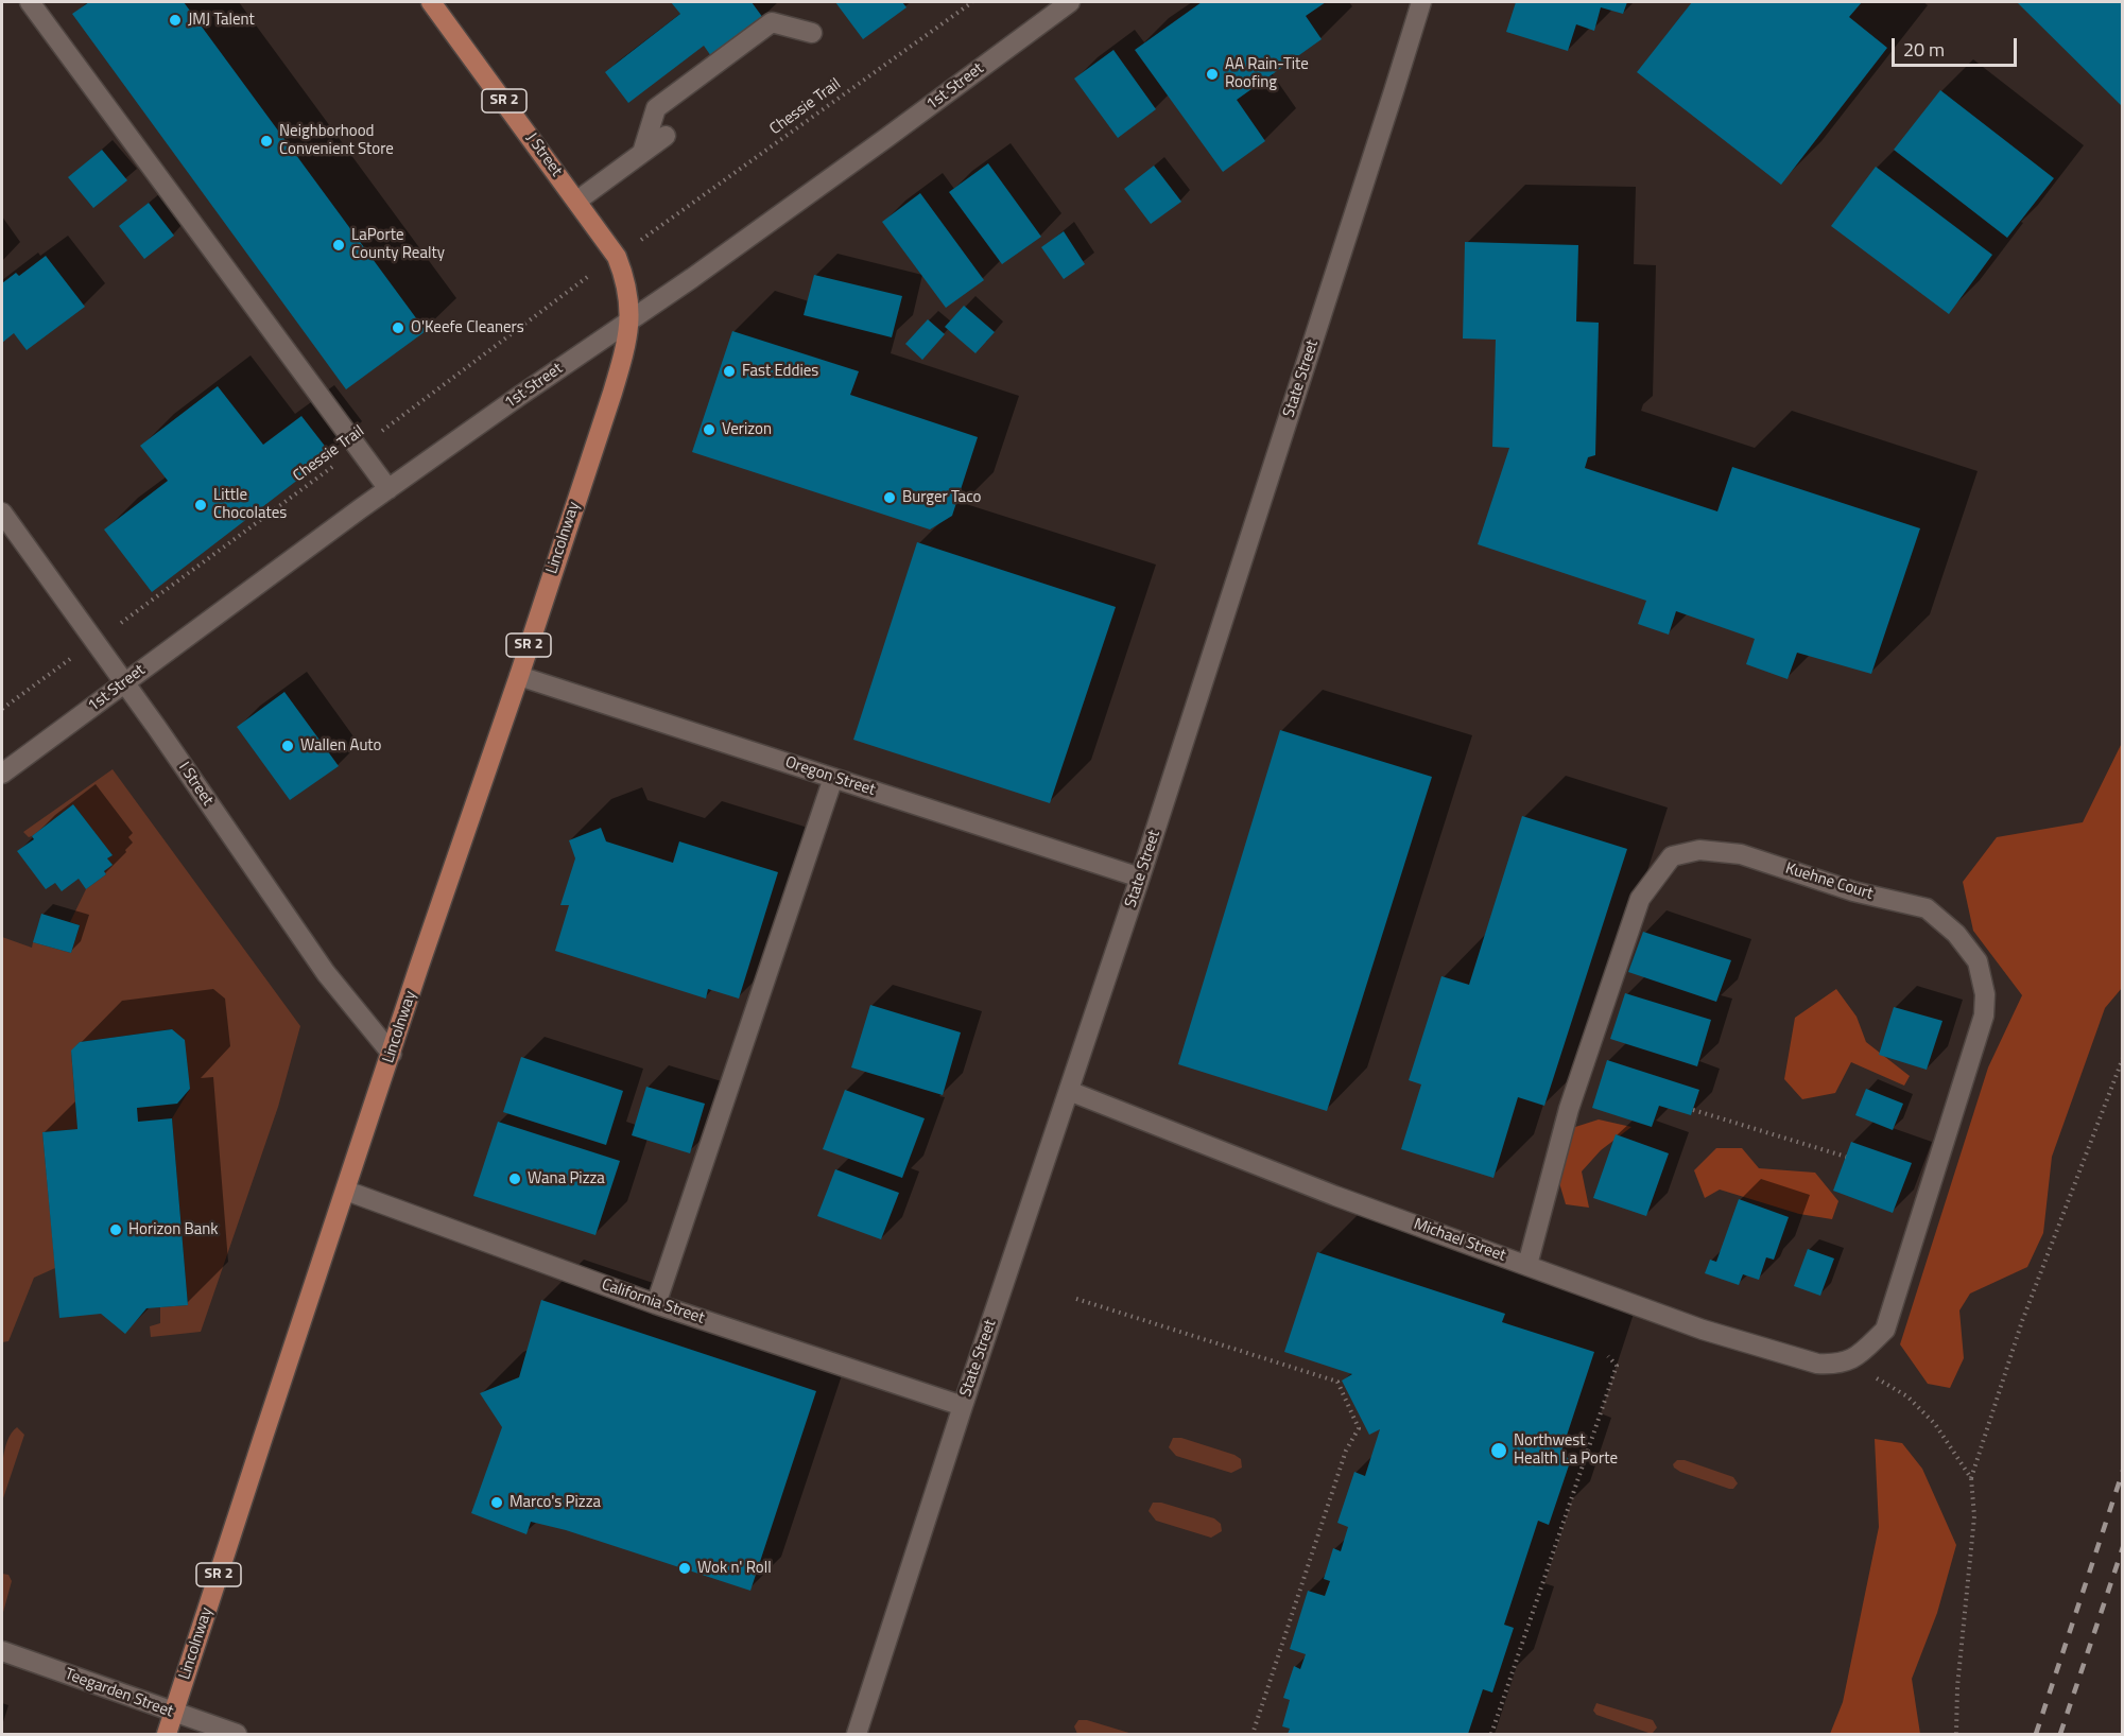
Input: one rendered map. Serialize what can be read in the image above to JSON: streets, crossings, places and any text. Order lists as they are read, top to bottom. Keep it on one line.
{"streets":{"main road":["SR 2","J Street","Lincolnway"],"street":["1st Street","State Street","Oregon Street","I Street","Kuehne Court","Michael Street","California Street","Teegarden Street"],"path":["Chessie Trail"]},"crossings":[["1st Street","J Street"],["1st Street","Lincolnway"],["1st Street","I Street"],["Chessie Trail","I Street"],["J Street","Lincolnway"],["State Street","Oregon Street"],["State Street","Michael Street"],["State Street","California Street"],["Lincolnway","Oregon Street"],["Lincolnway","I Street"],["Lincolnway","California Street"],["Lincolnway","Teegarden Street"],["Kuehne Court","Michael Street"]],"places":["JMJ Talent","AA Rain-Tite Roofing","Neighborhood Convenient Store","LaPorte County Realty","O'Keefe Cleaners","Fast Eddies","Verizon","Burger Taco","Little Chocolates","Wallen Auto","Wana Pizza","Horizon Bank","Northwest Health La Porte","Marco's Pizza","Wok n' Roll"],"scale_bar":"20 m"}
